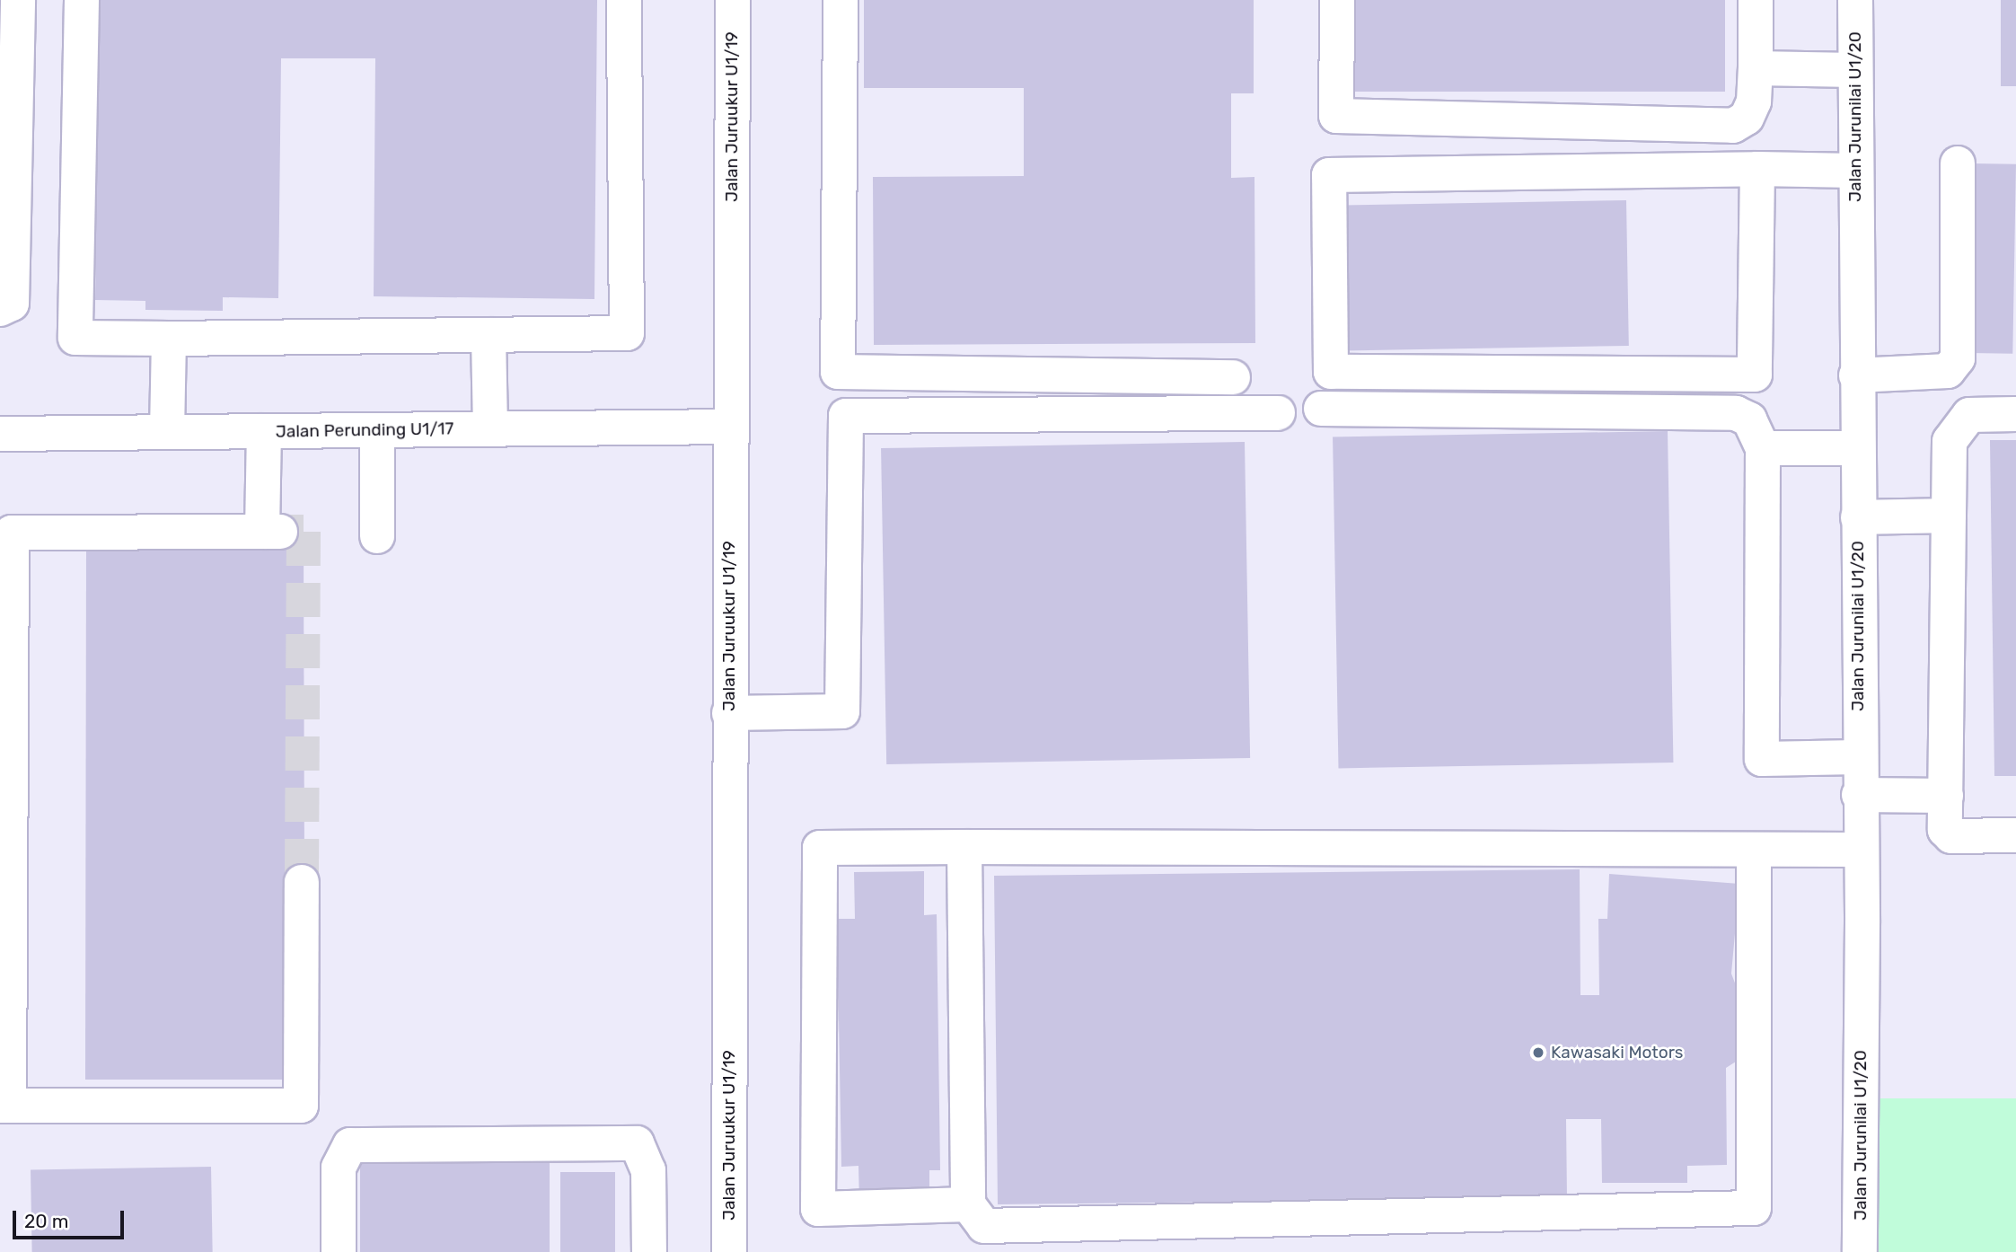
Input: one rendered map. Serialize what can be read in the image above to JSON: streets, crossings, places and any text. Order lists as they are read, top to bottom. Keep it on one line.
{"streets":{"street":["Jalan Juruukur U1/19","Jalan Jurunilai U1/20","Jalan Perunding U1/17"]},"crossings":[["Jalan Juruukur U1/19","Jalan Perunding U1/17"]],"places":["Kawasaki Motors"],"scale_bar":"20 m"}
